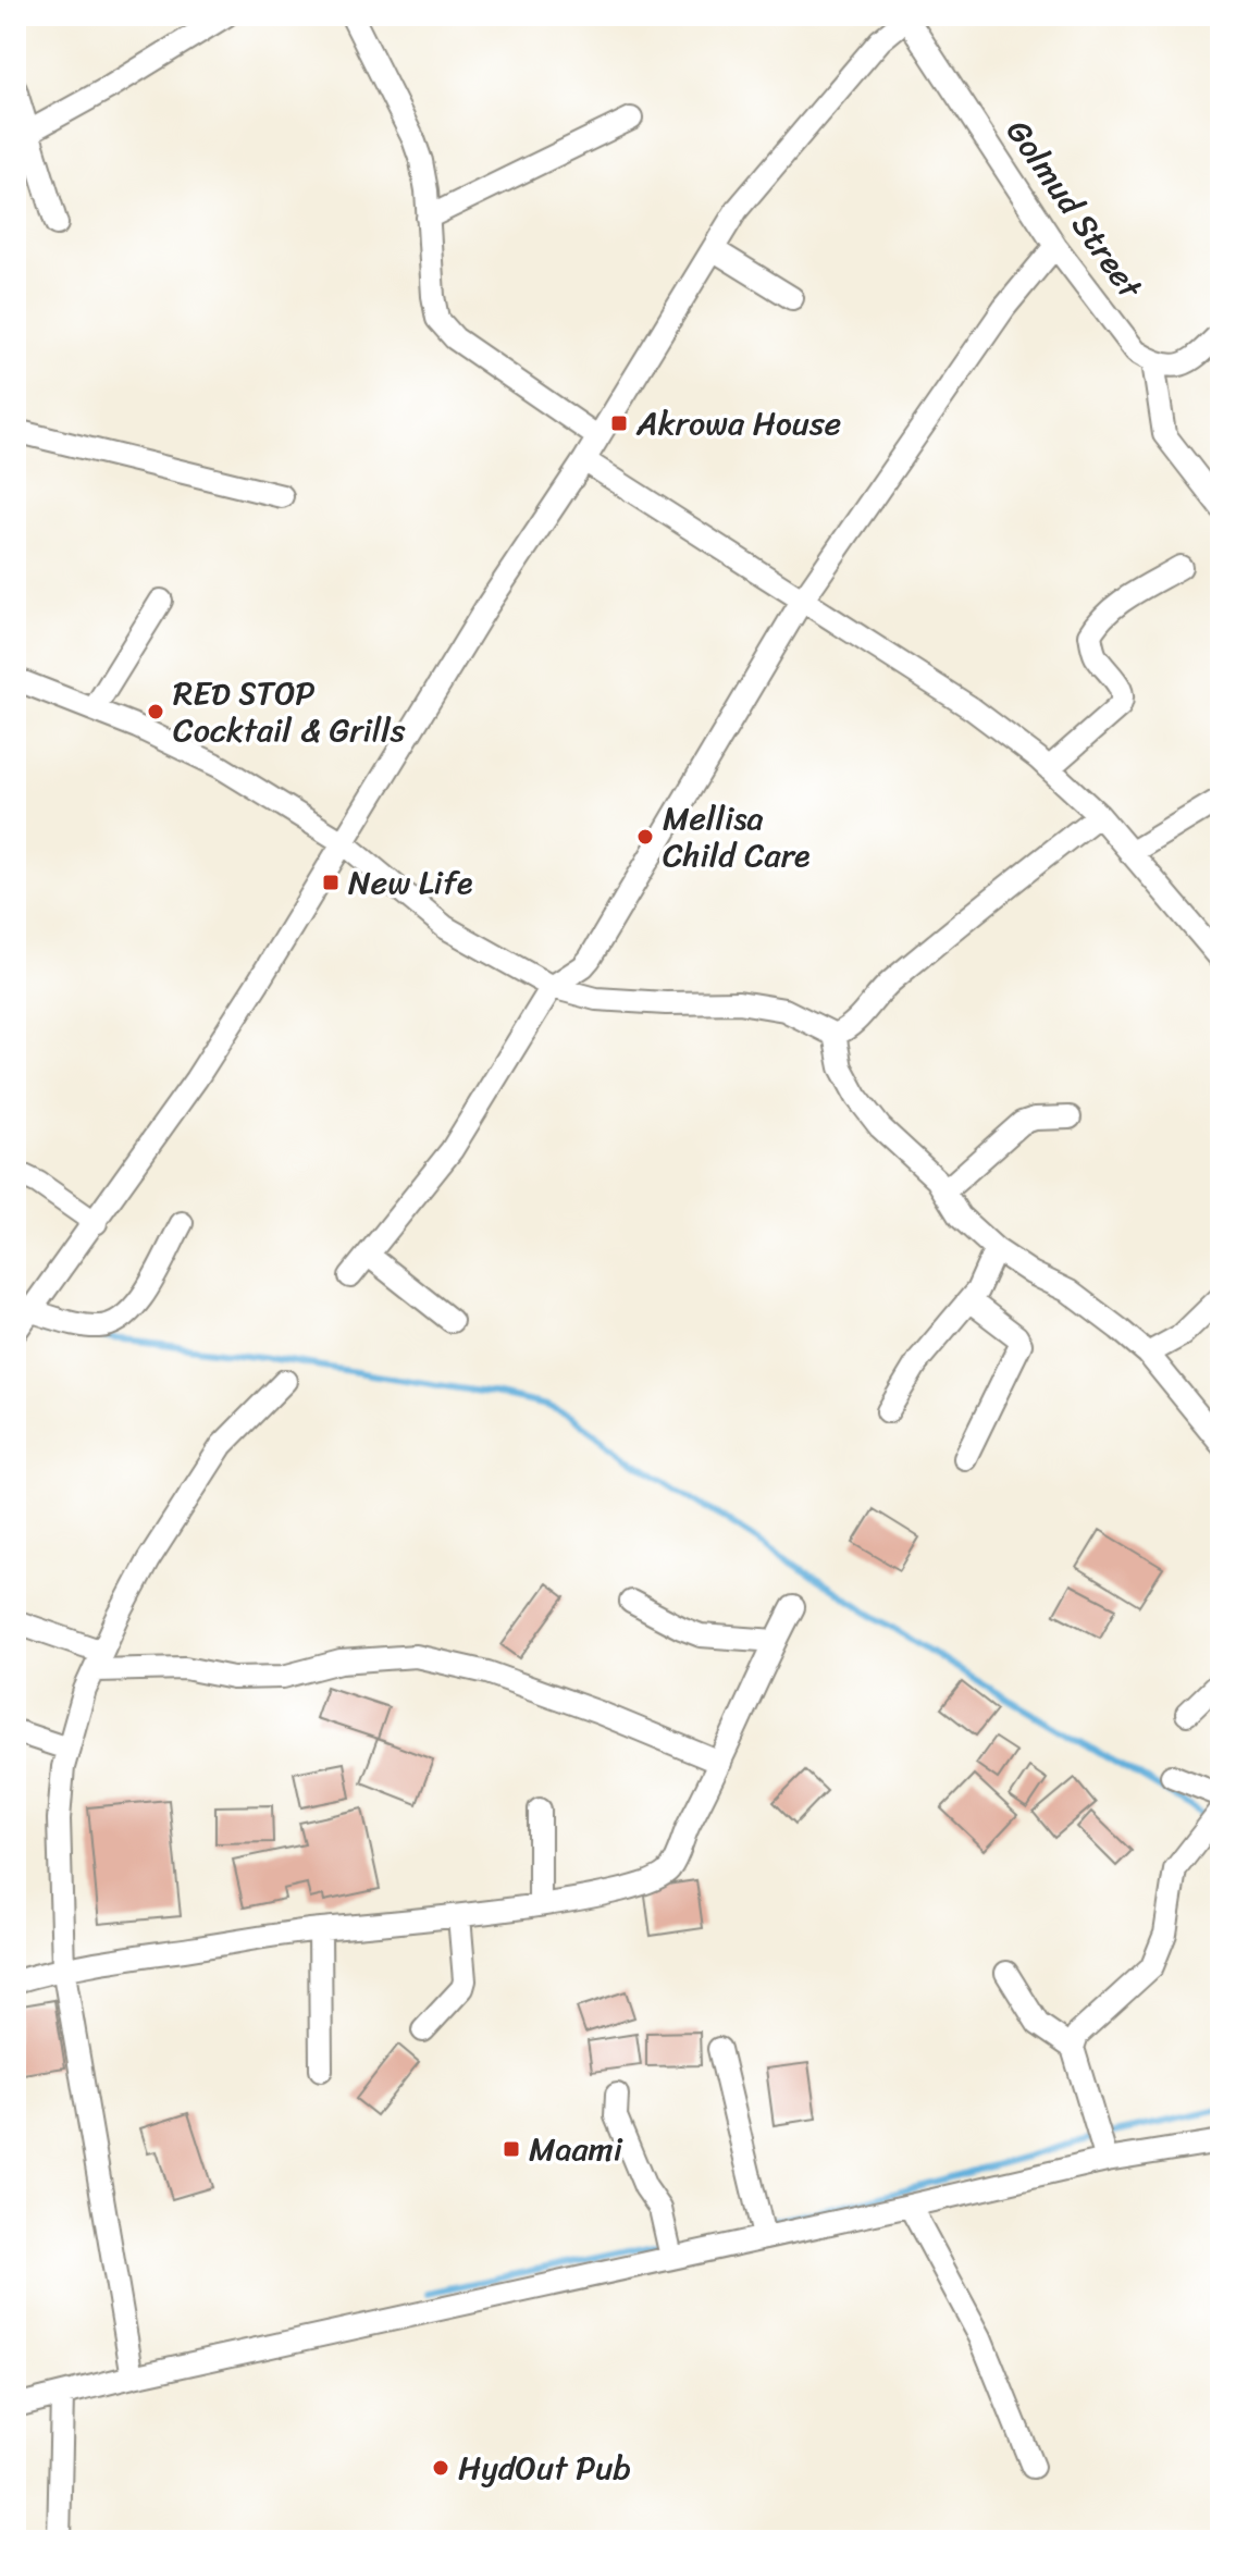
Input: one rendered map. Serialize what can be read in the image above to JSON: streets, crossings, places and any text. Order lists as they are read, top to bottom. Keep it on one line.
{"streets":{"street":["Golmud Street"]},"places":{"transit":["Akrowa House","New Life","Maami"],"other":["RED STOP Cocktail & Grills","Mellisa Child Care","HydOut Pub"]}}
